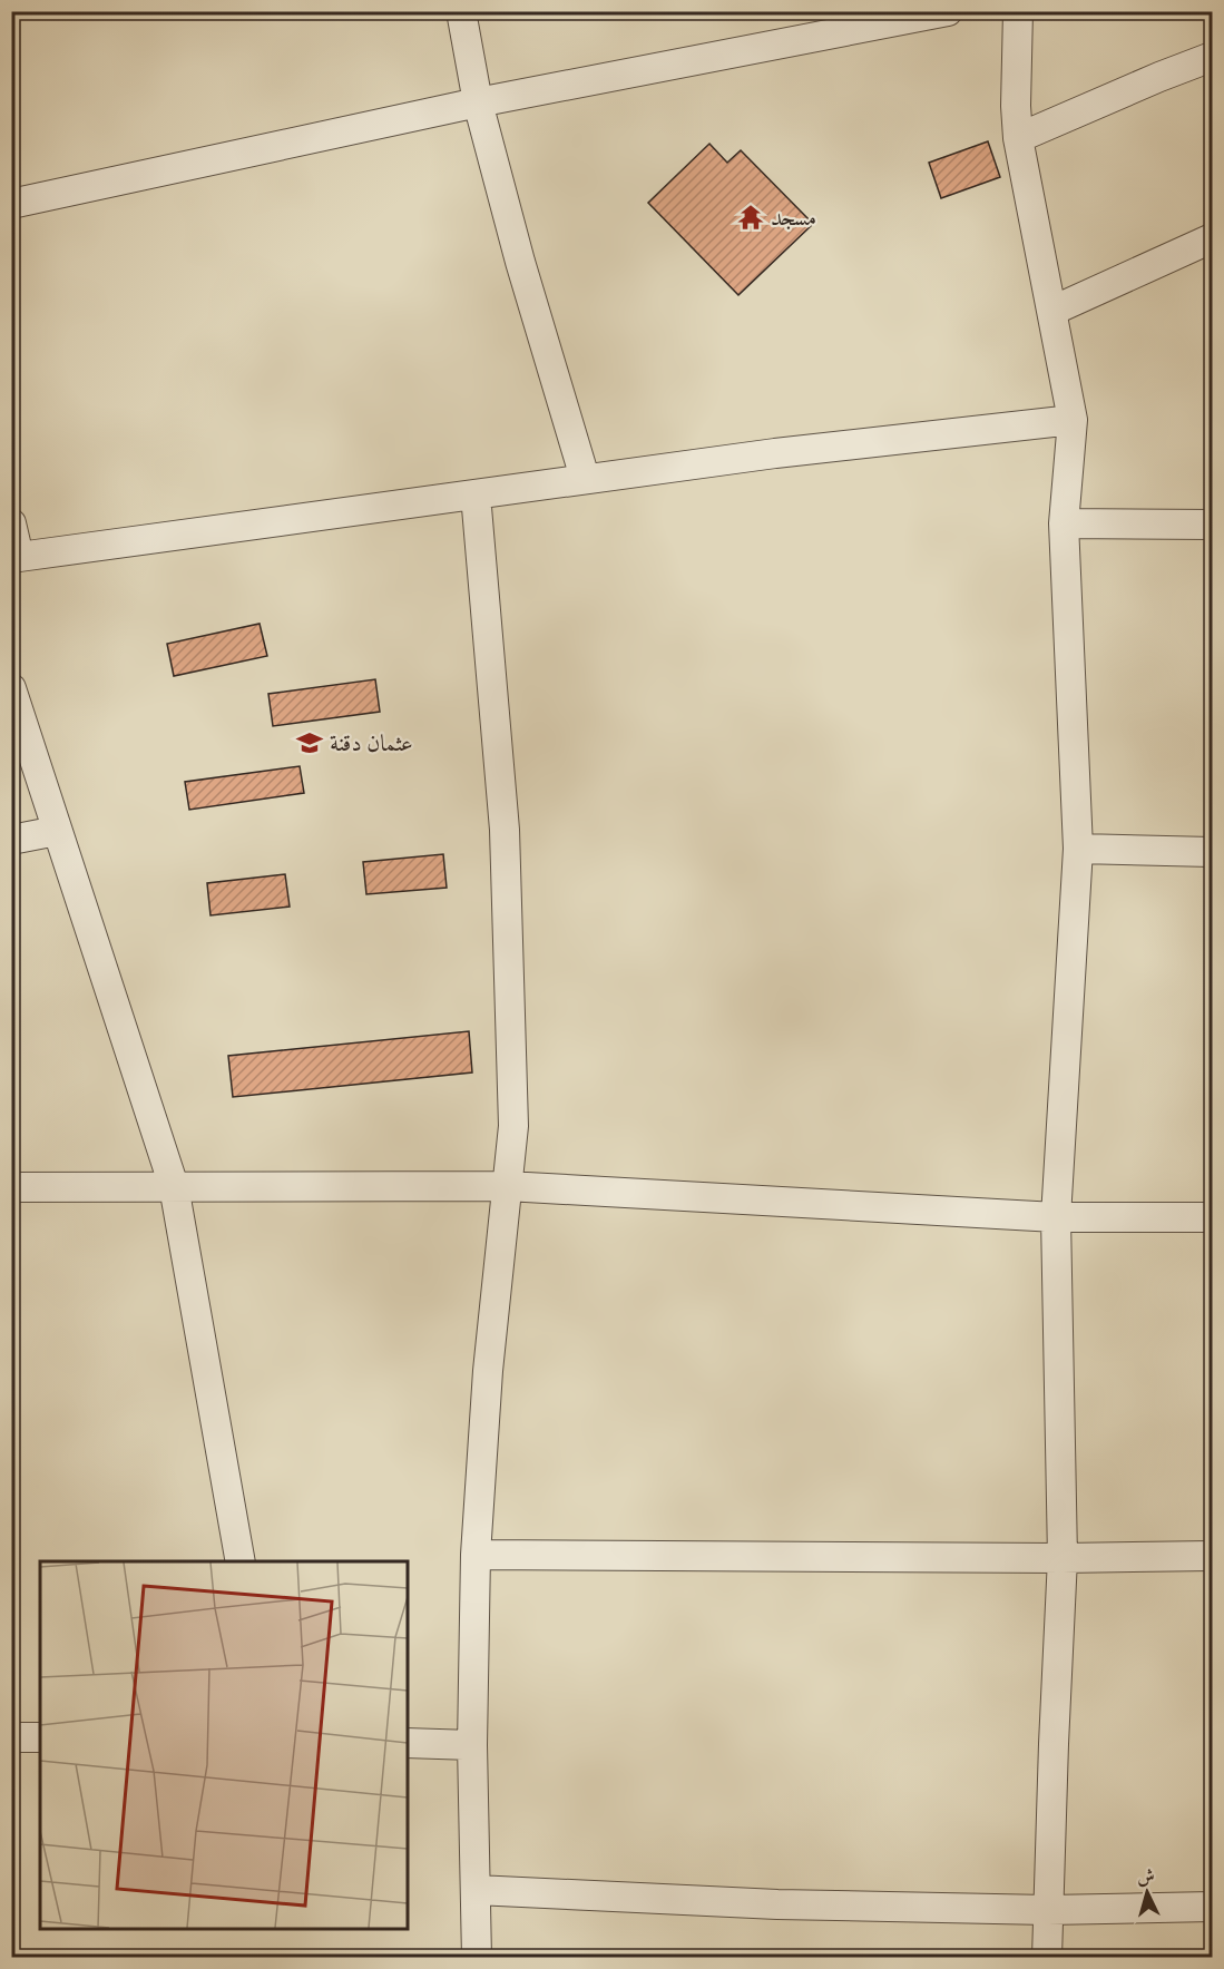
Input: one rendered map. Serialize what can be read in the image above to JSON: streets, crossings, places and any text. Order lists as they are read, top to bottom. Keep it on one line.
{"places":{"temple":["مسجد"],"school or university":["عثمان دقنة"]},"north":"top"}
